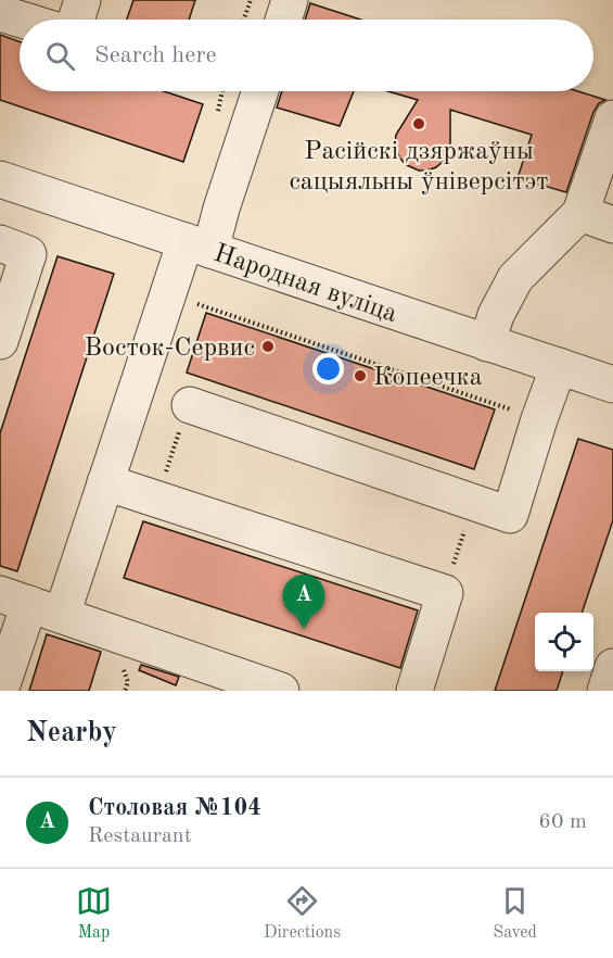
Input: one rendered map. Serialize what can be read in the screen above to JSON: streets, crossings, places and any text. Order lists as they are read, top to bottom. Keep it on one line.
{"streets":{"street":["Народная вуліца"]},"places":["Расійскі дзяржаўны сацыяльны ўніверсітэт","Восток-Сервис","Копеечка"],"page":{"search":"Search here","pins":"A","heading":"Nearby","list":[{"mark":"A","name":"Столовая №104","note":"Restaurant","value":"60 m"}],"nav":["Map","Directions","Saved"]}}
